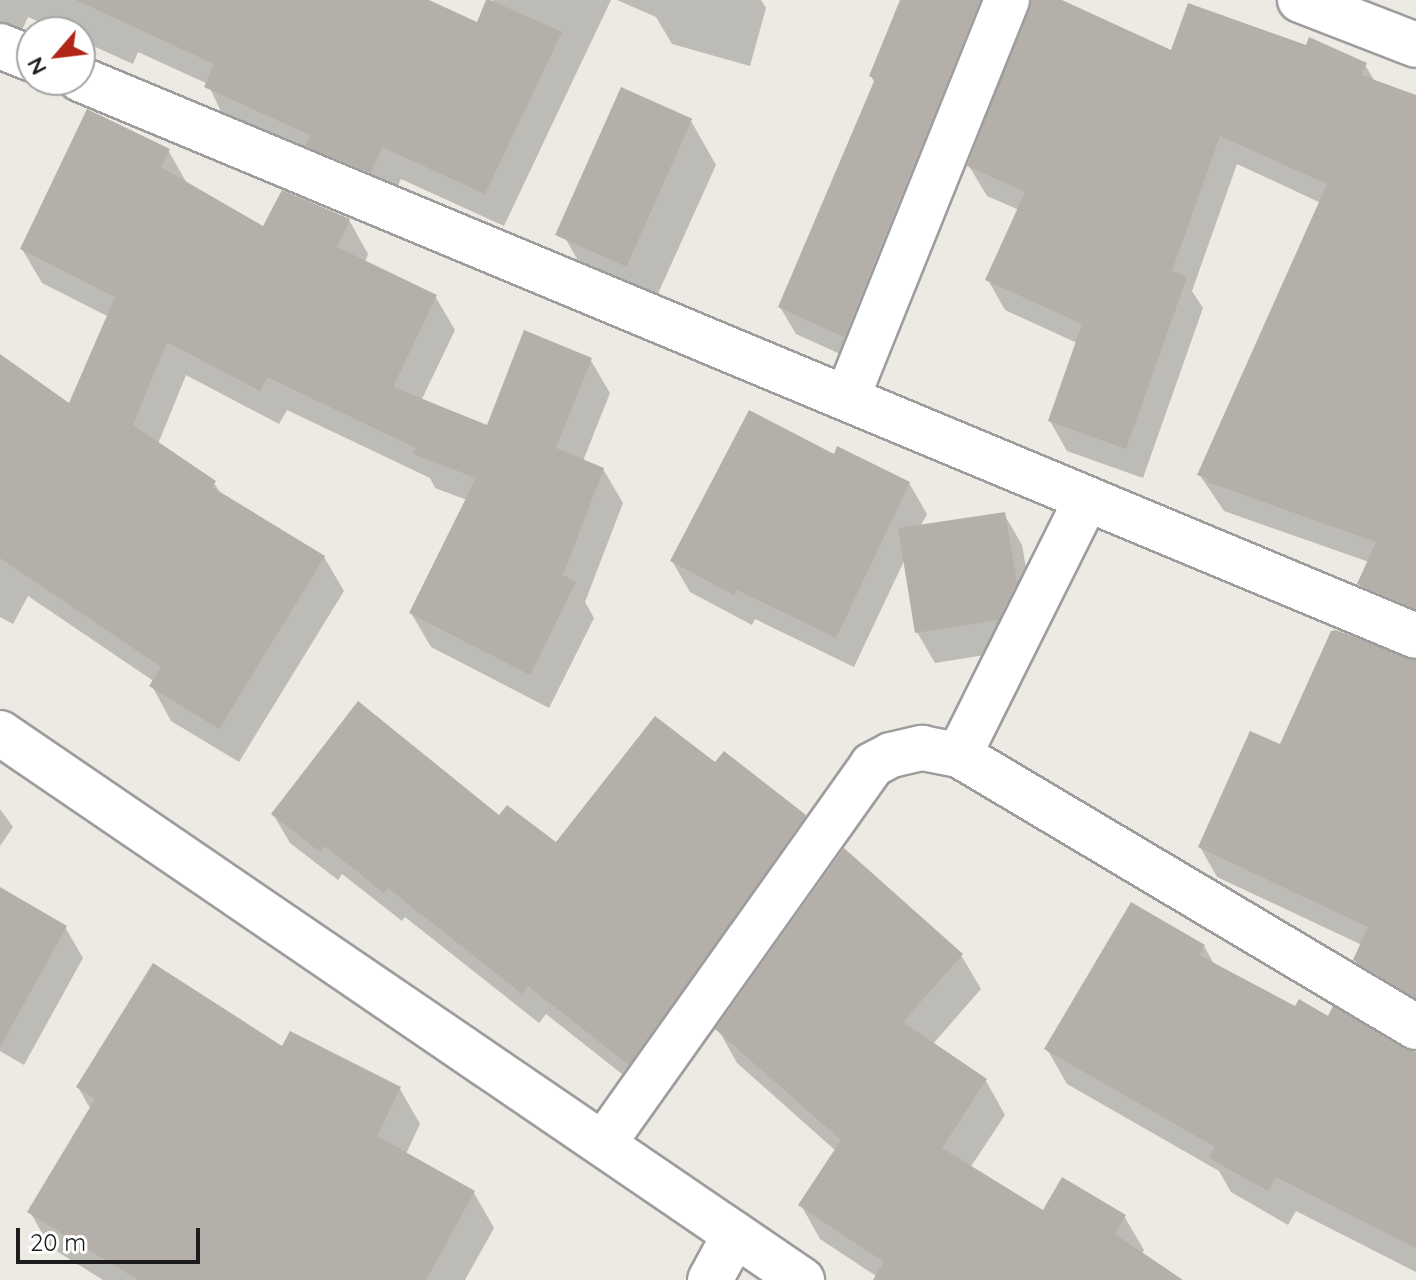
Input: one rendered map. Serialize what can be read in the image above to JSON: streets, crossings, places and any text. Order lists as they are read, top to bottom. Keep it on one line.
{"scale_bar":"20 m","north":"bottom left"}
